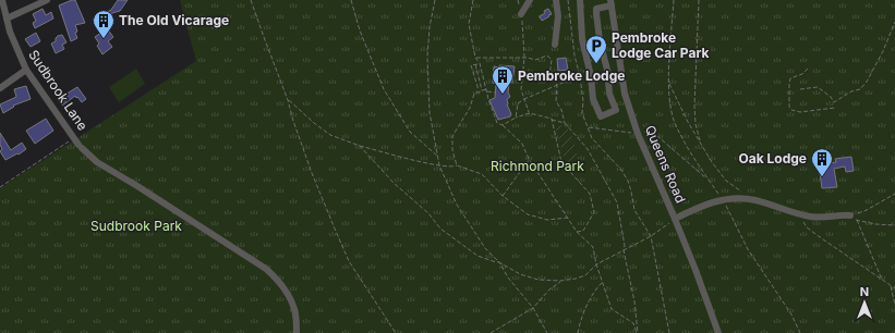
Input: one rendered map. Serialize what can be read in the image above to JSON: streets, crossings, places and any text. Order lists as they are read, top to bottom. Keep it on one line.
{"streets":{"street":["Sudbrook Lane","Queens Road"]},"parks":["Richmond Park","Sudbrook Park"],"places":{"building":["The Old Vicarage","Pembroke Lodge","Oak Lodge"],"parking":["Pembroke Lodge Car Park"]},"north":"top"}
